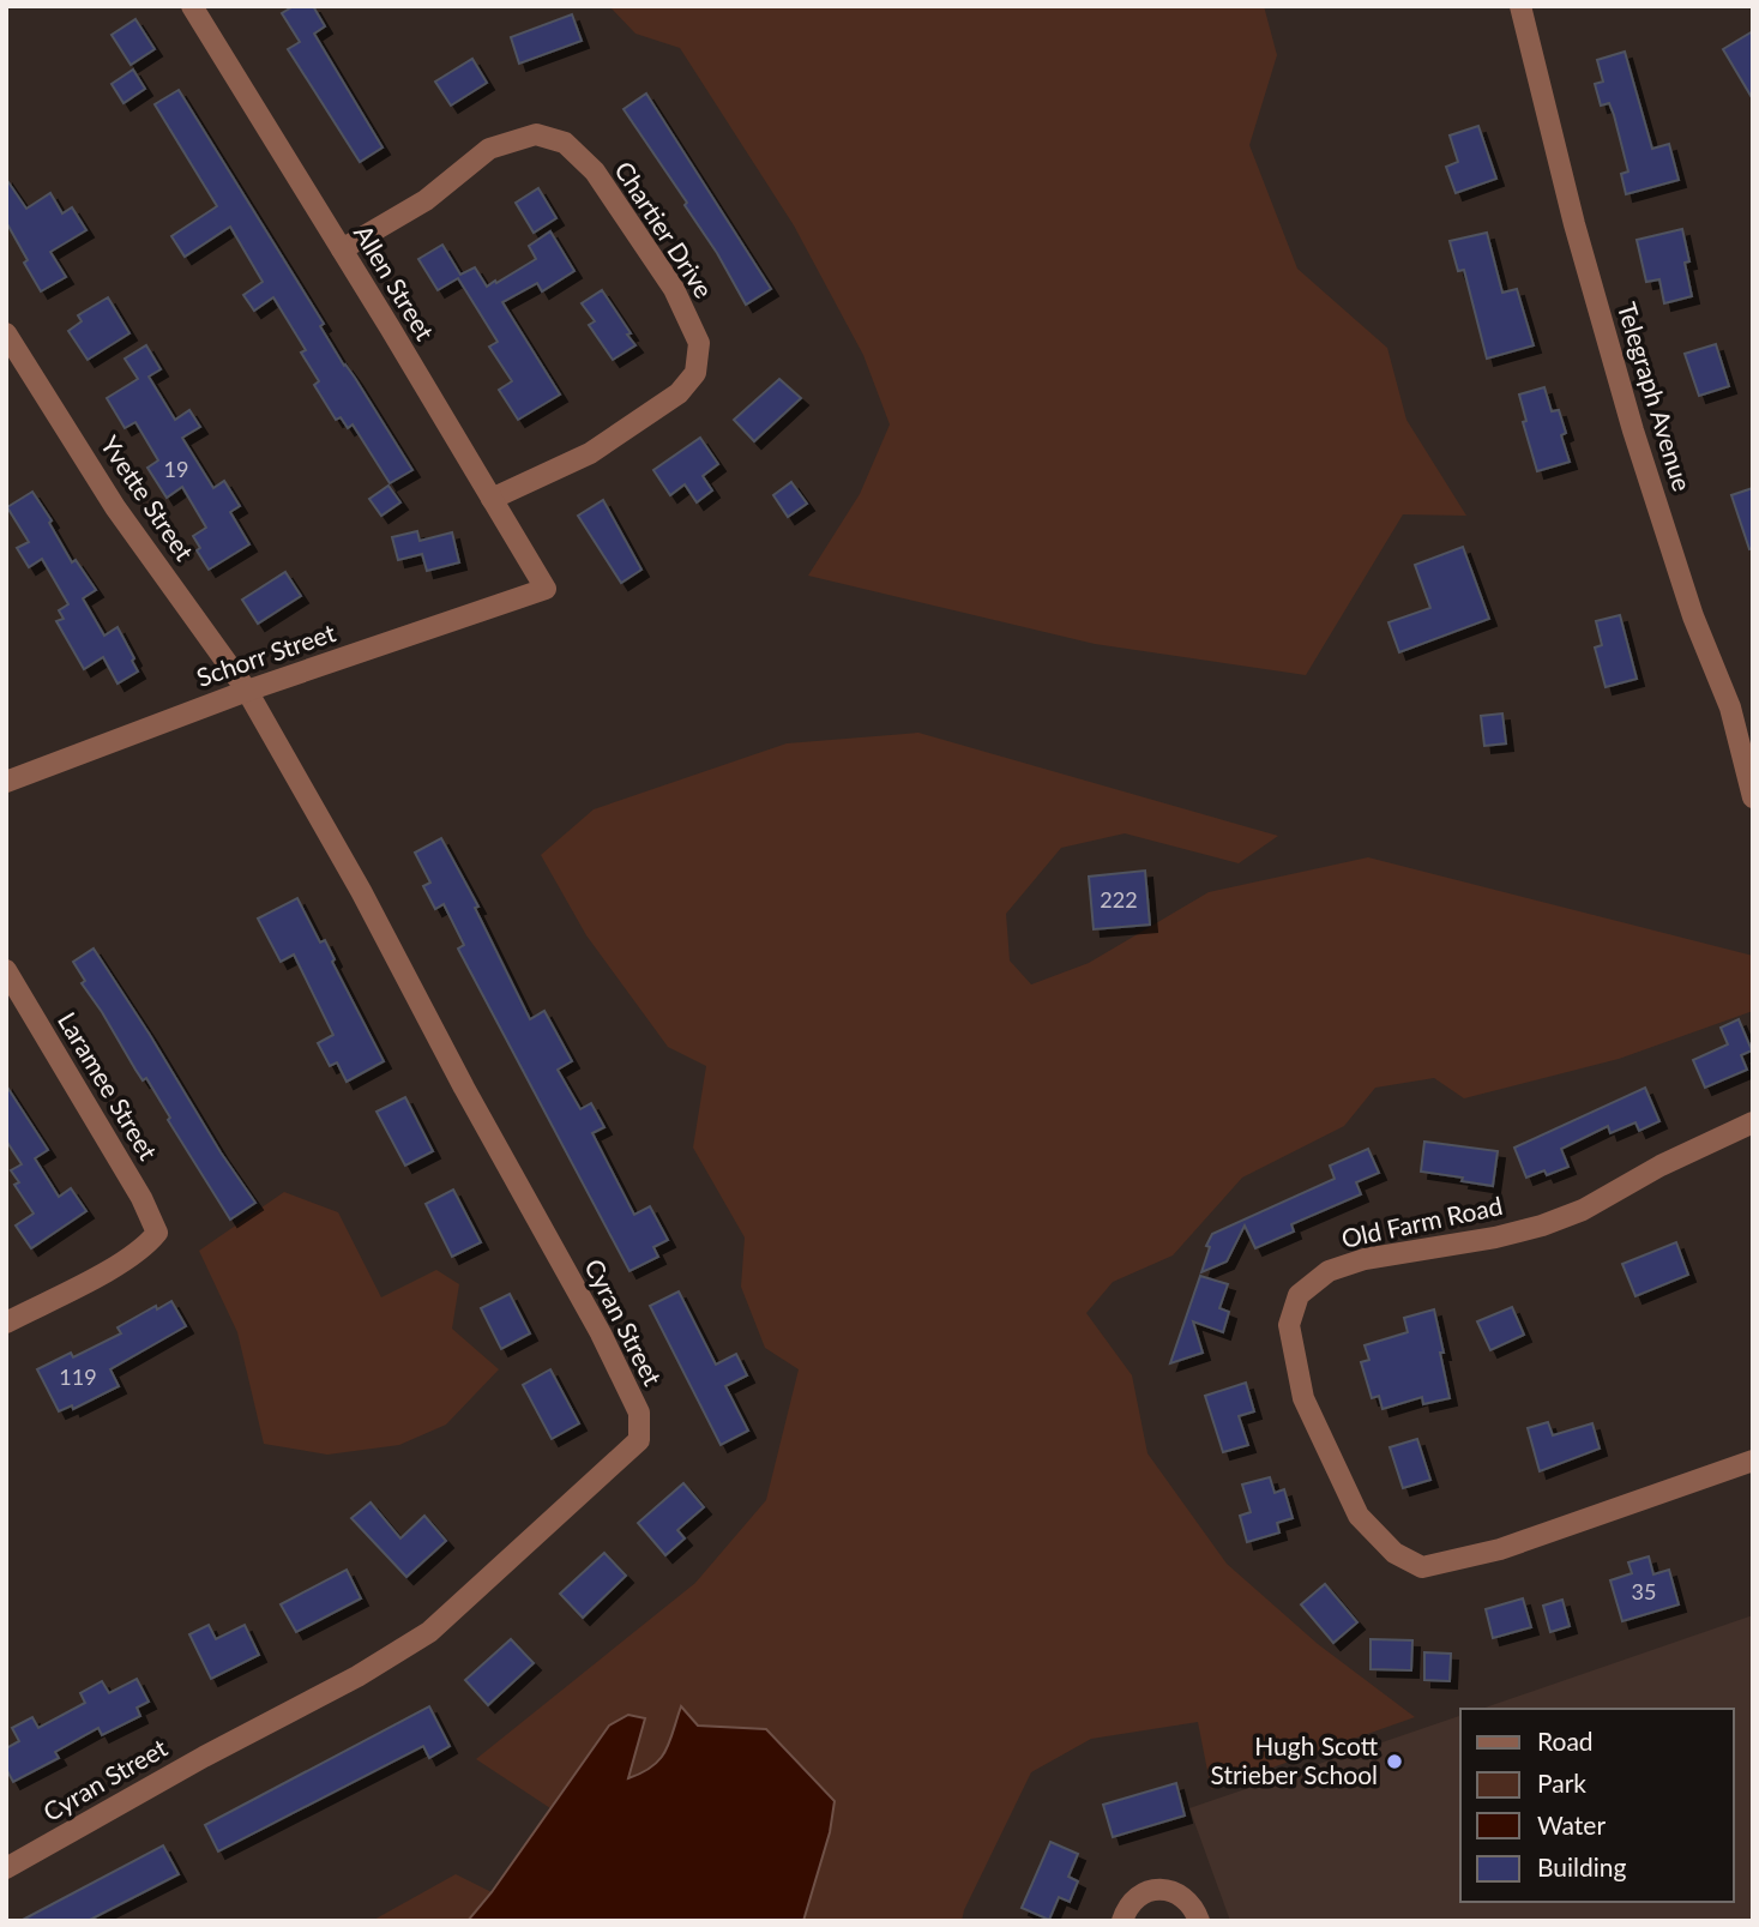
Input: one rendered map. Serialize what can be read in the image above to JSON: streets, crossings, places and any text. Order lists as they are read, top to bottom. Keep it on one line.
{"streets":{"street":["Chartier Drive","Allen Street","Telegraph Avenue","Yvette Street","Schorr Street","Laramee Street","Old Farm Road","Cyran Street"]},"crossings":[["Chartier Drive","Allen Street"],["Allen Street","Schorr Street"],["Yvette Street","Schorr Street"],["Yvette Street","Cyran Street"],["Schorr Street","Cyran Street"]],"places":["Hugh Scott Strieber School"],"house_numbers":["19","222","119","35"],"legend":["Road","Park","Water","Building"]}
